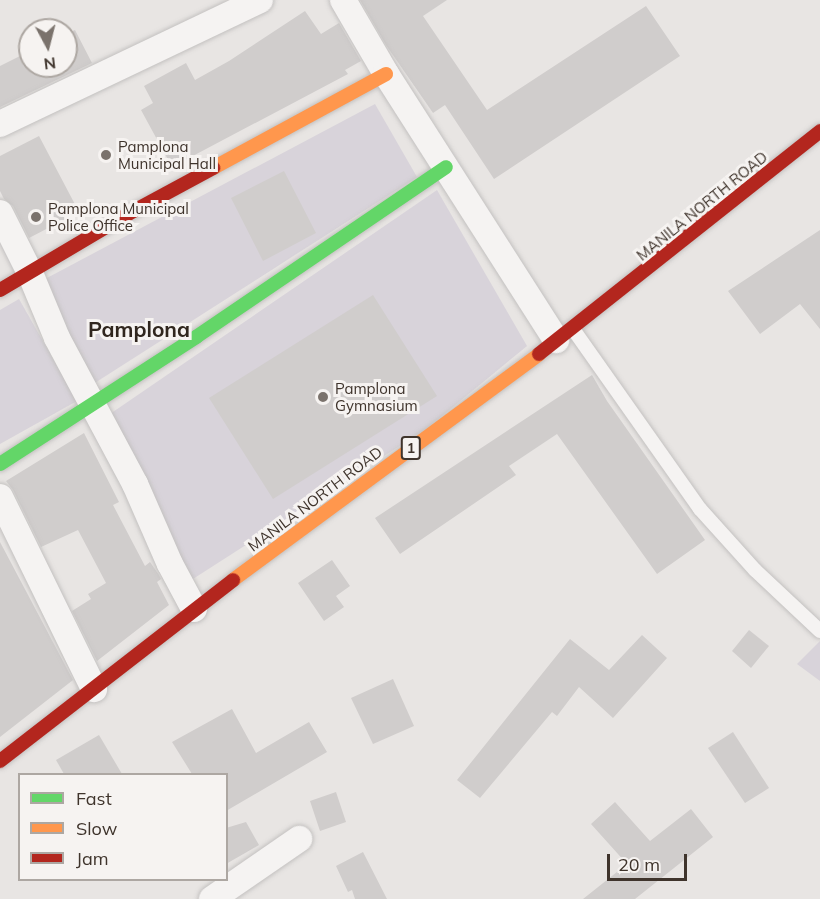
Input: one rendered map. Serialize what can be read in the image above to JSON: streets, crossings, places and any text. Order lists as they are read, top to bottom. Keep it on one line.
{"streets":{"main road":["MANILA NORTH ROAD","1"]},"districts":["Pamplona"],"places":["Pamplona Municipal Hall","Pamplona Municipal Police Office","Pamplona Gymnasium"],"legend":["Fast","Slow","Jam"],"scale_bar":"20 m","north":"bottom"}
